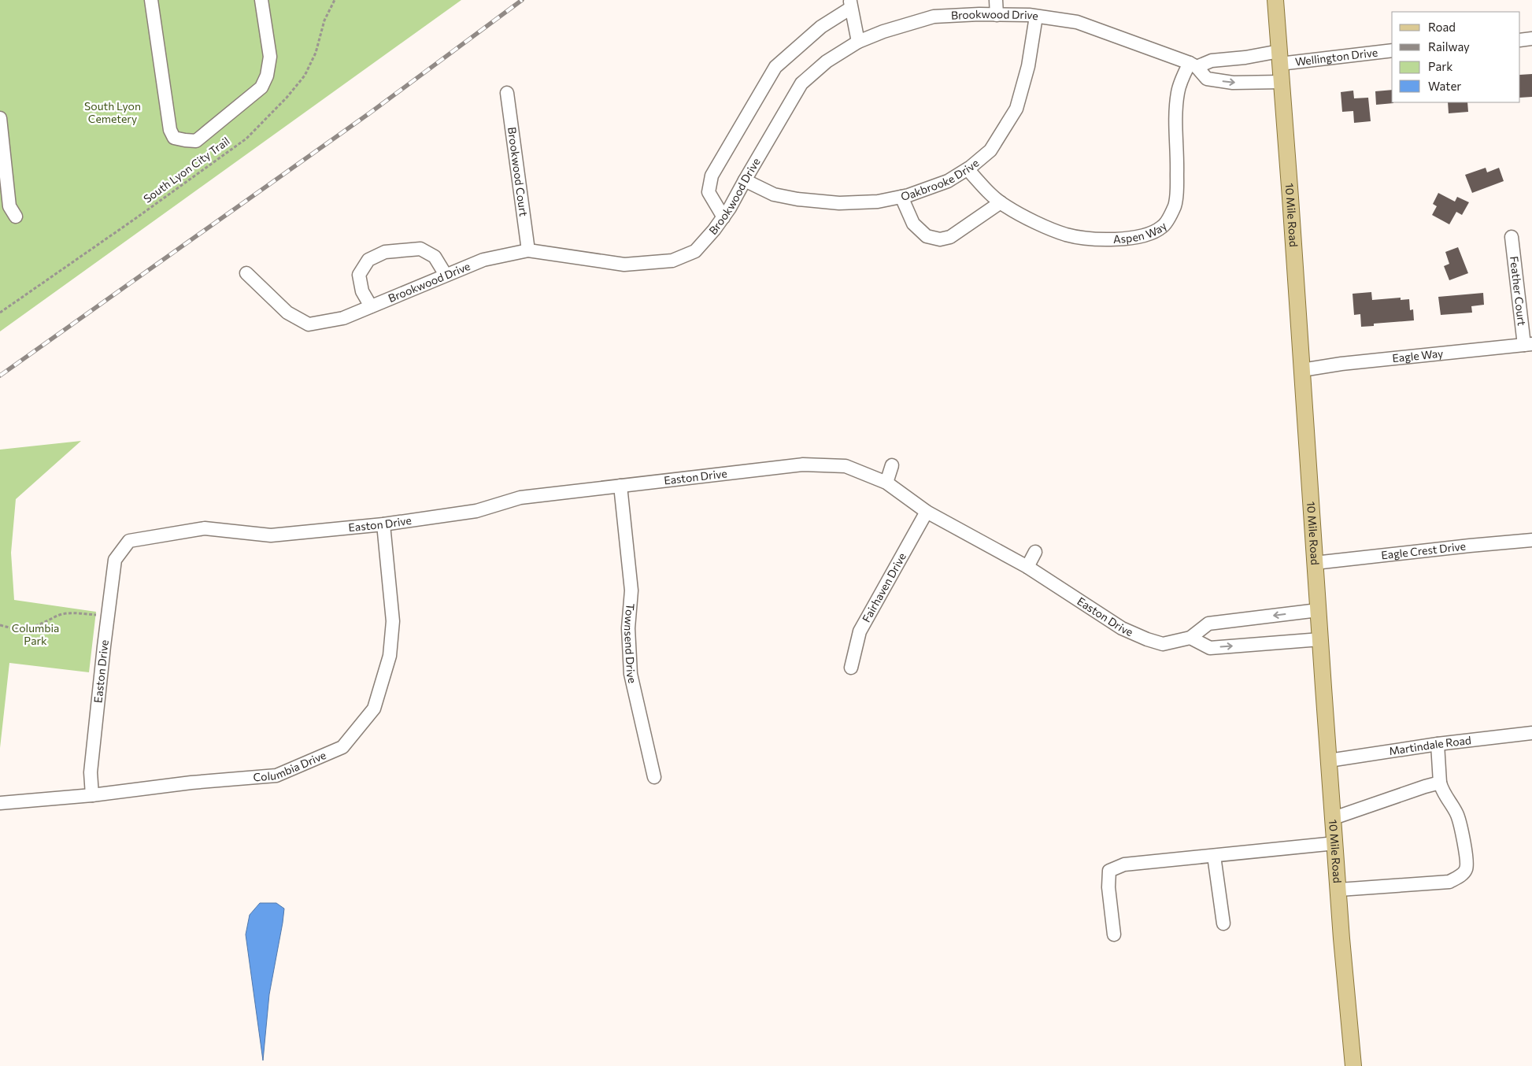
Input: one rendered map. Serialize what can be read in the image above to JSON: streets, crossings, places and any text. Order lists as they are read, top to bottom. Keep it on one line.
{"streets":{"main road":["10 Mile Road"],"street":["Brookwood Drive","Wellington Drive","Brookwood Court","Oakbrooke Drive","Aspen Way","Feather Court","Eagle Way","Easton Drive","Eagle Crest Drive","Fairhaven Drive","Townsend Drive","Martindale Road","Columbia Drive"],"path":["South Lyon City Trail"]},"crossings":[["Brookwood Drive","Brookwood Court"],["Brookwood Drive","Oakbrooke Drive"],["Brookwood Drive","10 Mile Road"],["Brookwood Drive","Aspen Way"],["Wellington Drive","10 Mile Road"],["Oakbrooke Drive","Aspen Way"],["10 Mile Road","Eagle Way"],["10 Mile Road","Easton Drive"],["10 Mile Road","Eagle Crest Drive"],["10 Mile Road","Martindale Road"],["Feather Court","Eagle Way"],["Easton Drive","Fairhaven Drive"],["Easton Drive","Townsend Drive"],["Easton Drive","Columbia Drive"]],"parks":["South Lyon Cemetery","Columbia Park"],"legend":["Road","Railway","Park","Water"]}
